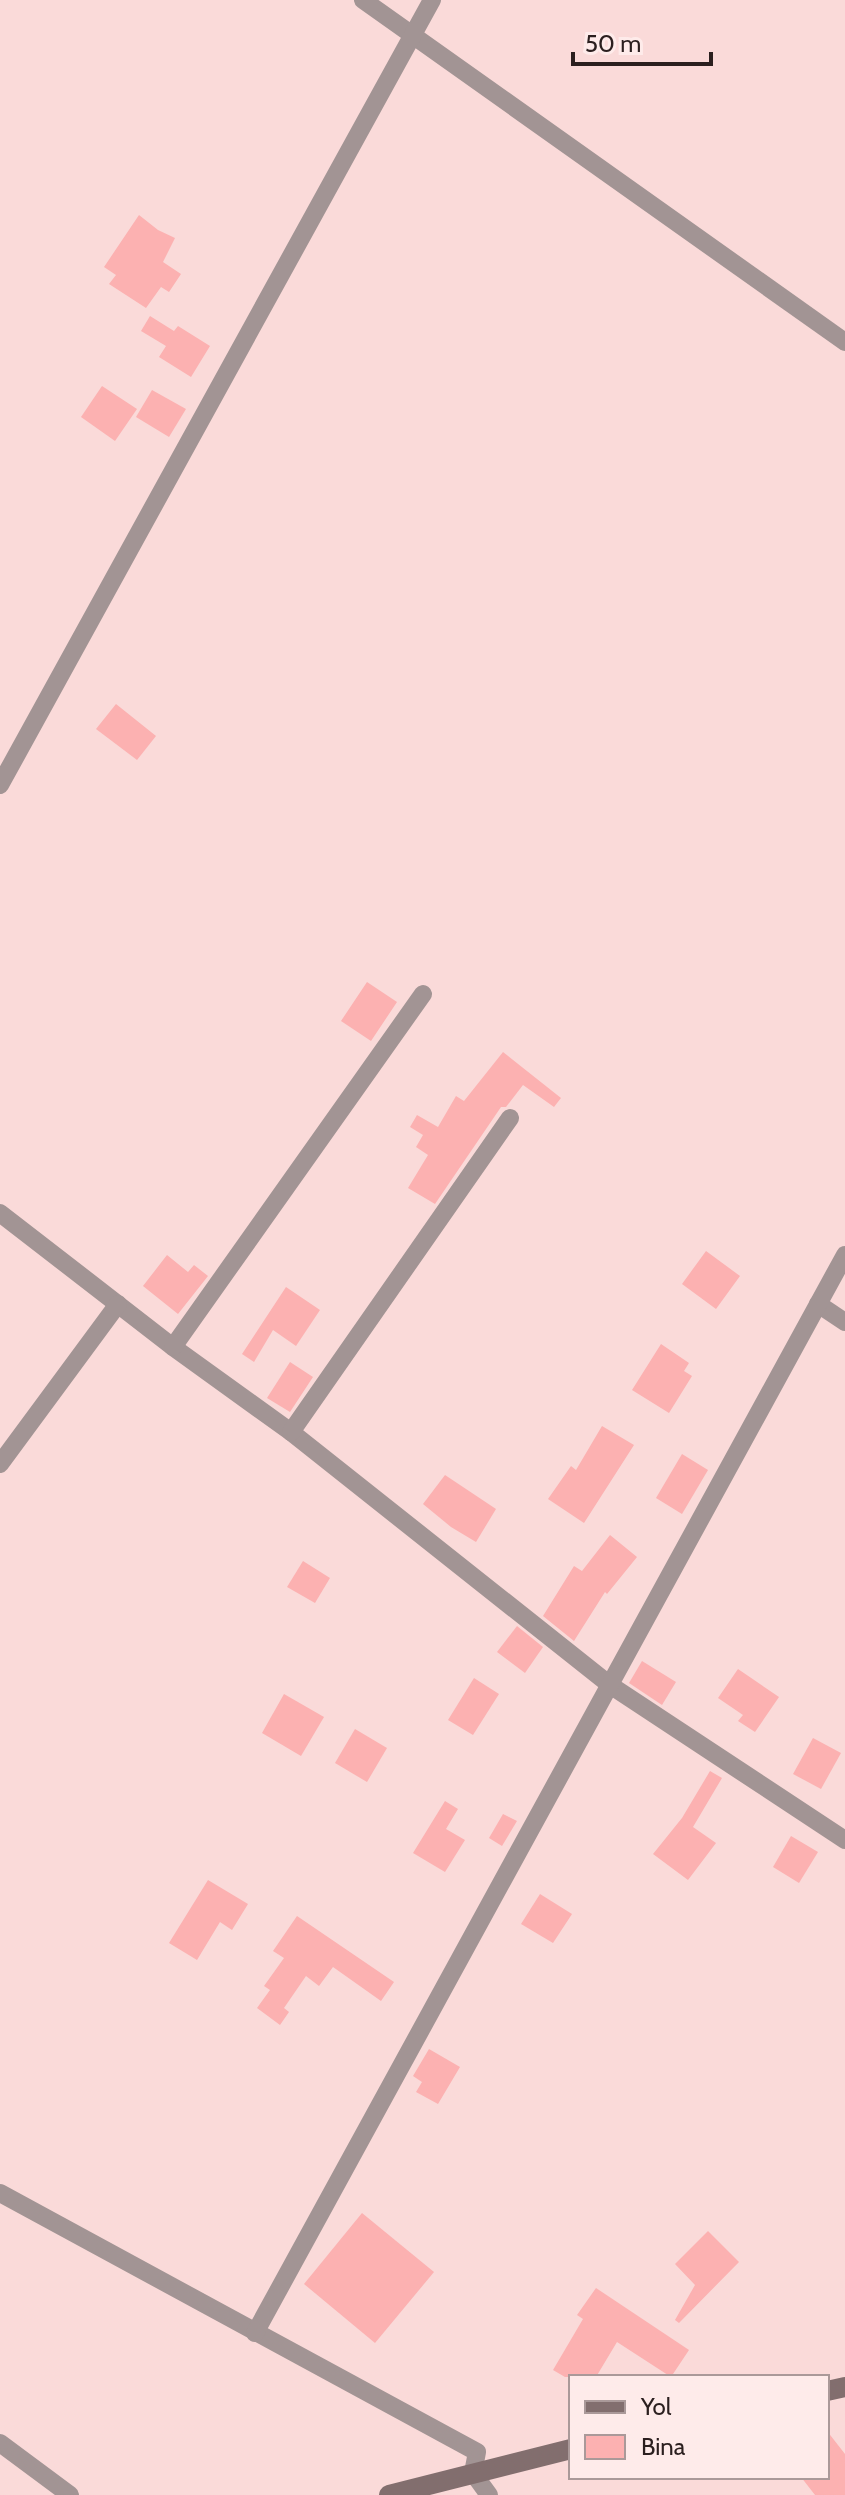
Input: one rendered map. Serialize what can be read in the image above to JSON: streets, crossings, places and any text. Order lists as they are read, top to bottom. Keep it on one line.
{"legend":["Yol","Bina"],"scale_bar":"50 m"}
